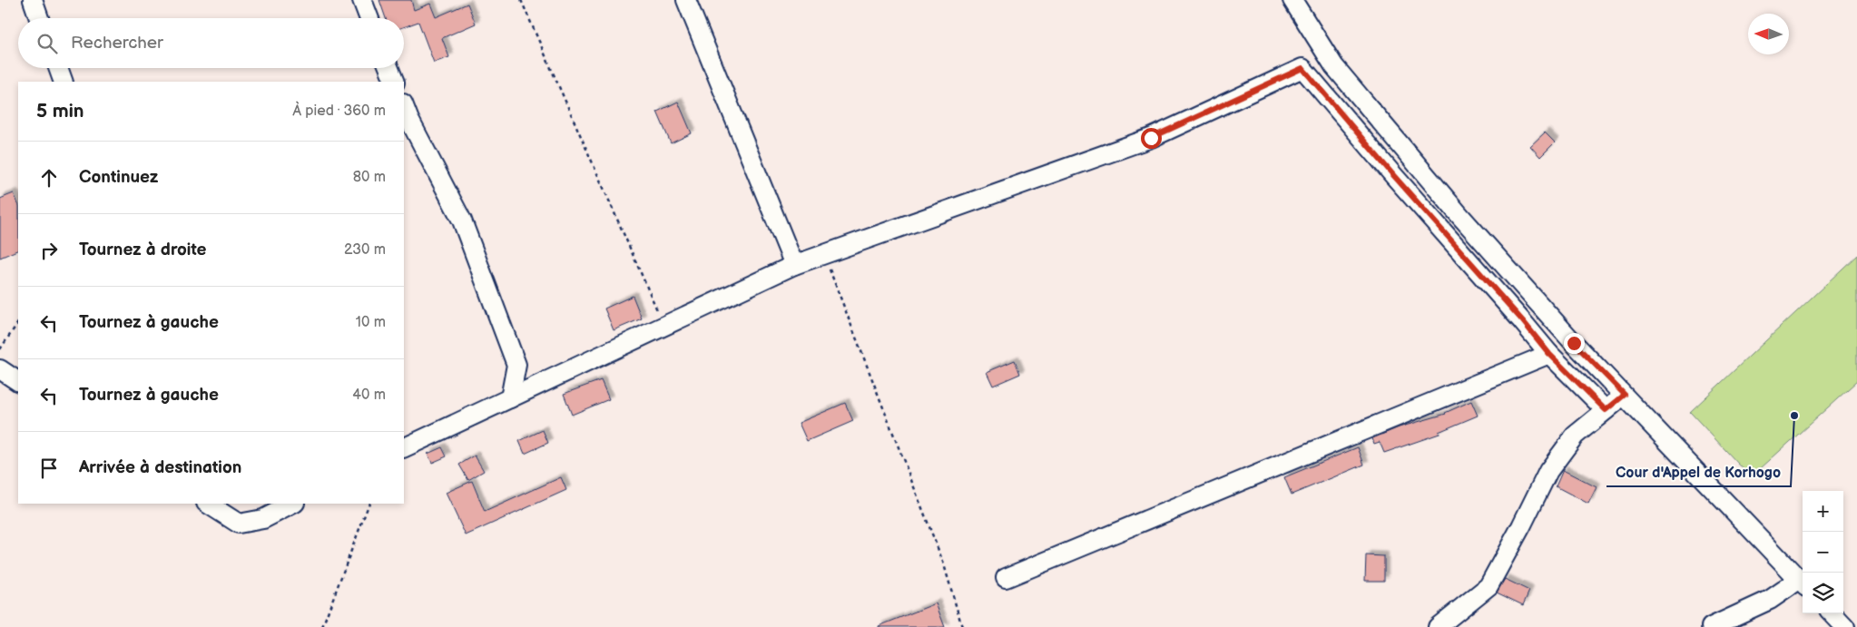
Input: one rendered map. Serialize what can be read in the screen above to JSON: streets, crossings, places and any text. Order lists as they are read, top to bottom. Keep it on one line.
{"places":["Cour d'Appel de Korhogo"],"north":"left","page":{"search":"Rechercher","heading":["5 min","À pied · 360 m"],"list":[["Continuez","80 m"],["Tournez à droite","230 m"],["Tournez à gauche","10 m"],["Tournez à gauche","40 m"],"Arrivée à destination"],"map_buttons":["+","−"]}}
